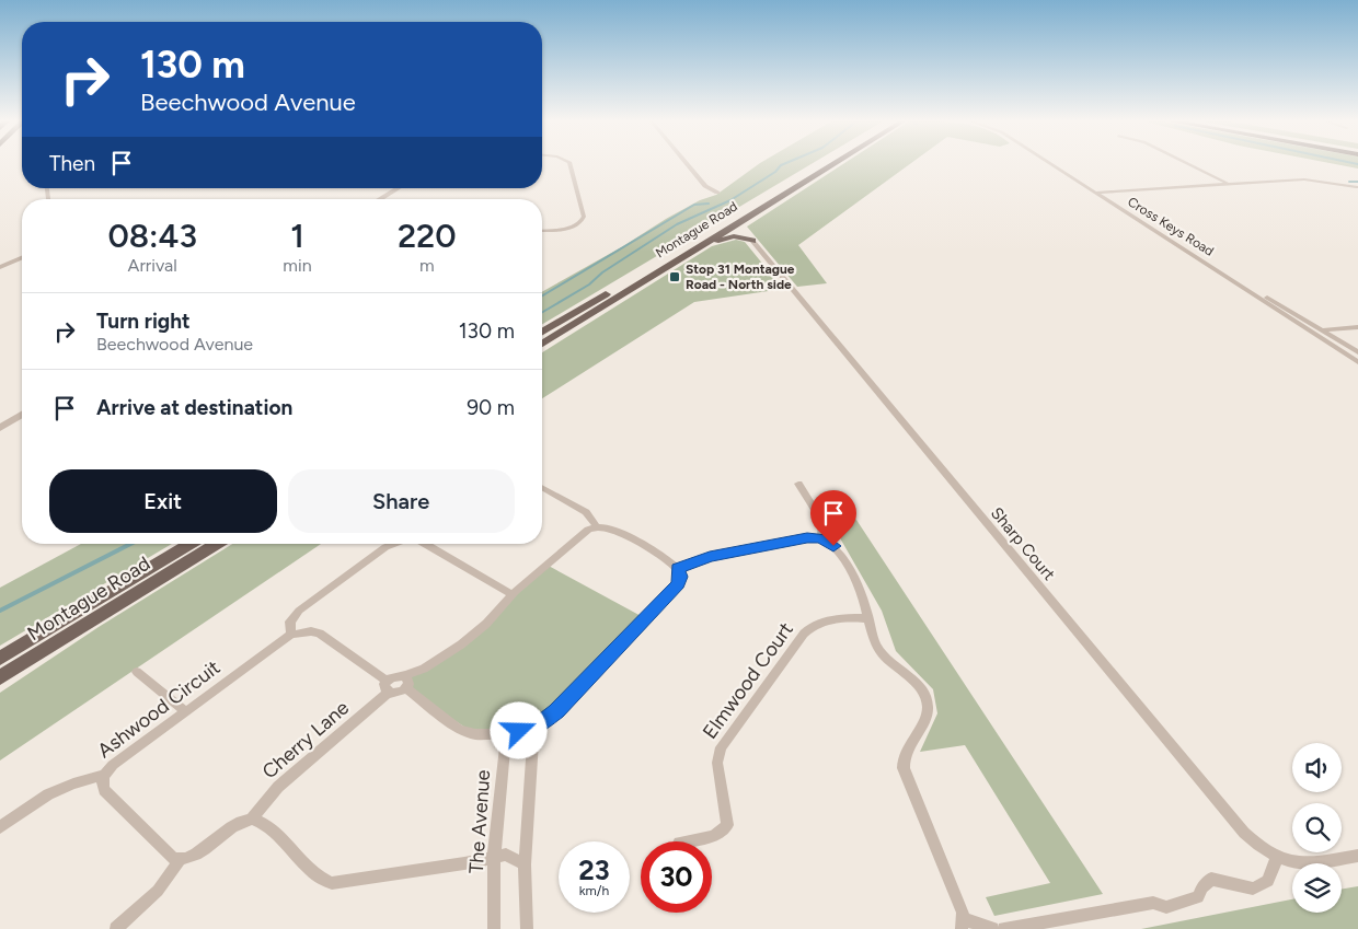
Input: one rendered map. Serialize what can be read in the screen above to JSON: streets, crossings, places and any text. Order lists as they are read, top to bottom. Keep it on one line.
{"streets":{"main road":["Montague Road"],"street":["Cross Keys Road","Sharp Court","Elmwood Court","Ashwood Circuit","Cherry Lane","The Avenue"]},"places":{"transit":["Stop 31 Montague Road - North side"]},"page":{"turn":["130 m","Beechwood Avenue"],"then":"Then","eta":["08:43","Arrival","1","min","220","m"],"list":[{"name":"Turn right","note":"Beechwood Avenue","value":"130 m"},{"name":"Arrive at destination","value":"90 m"}],"buttons":["Exit","Share"],"speed":"23 km/h","limit":"30"}}
